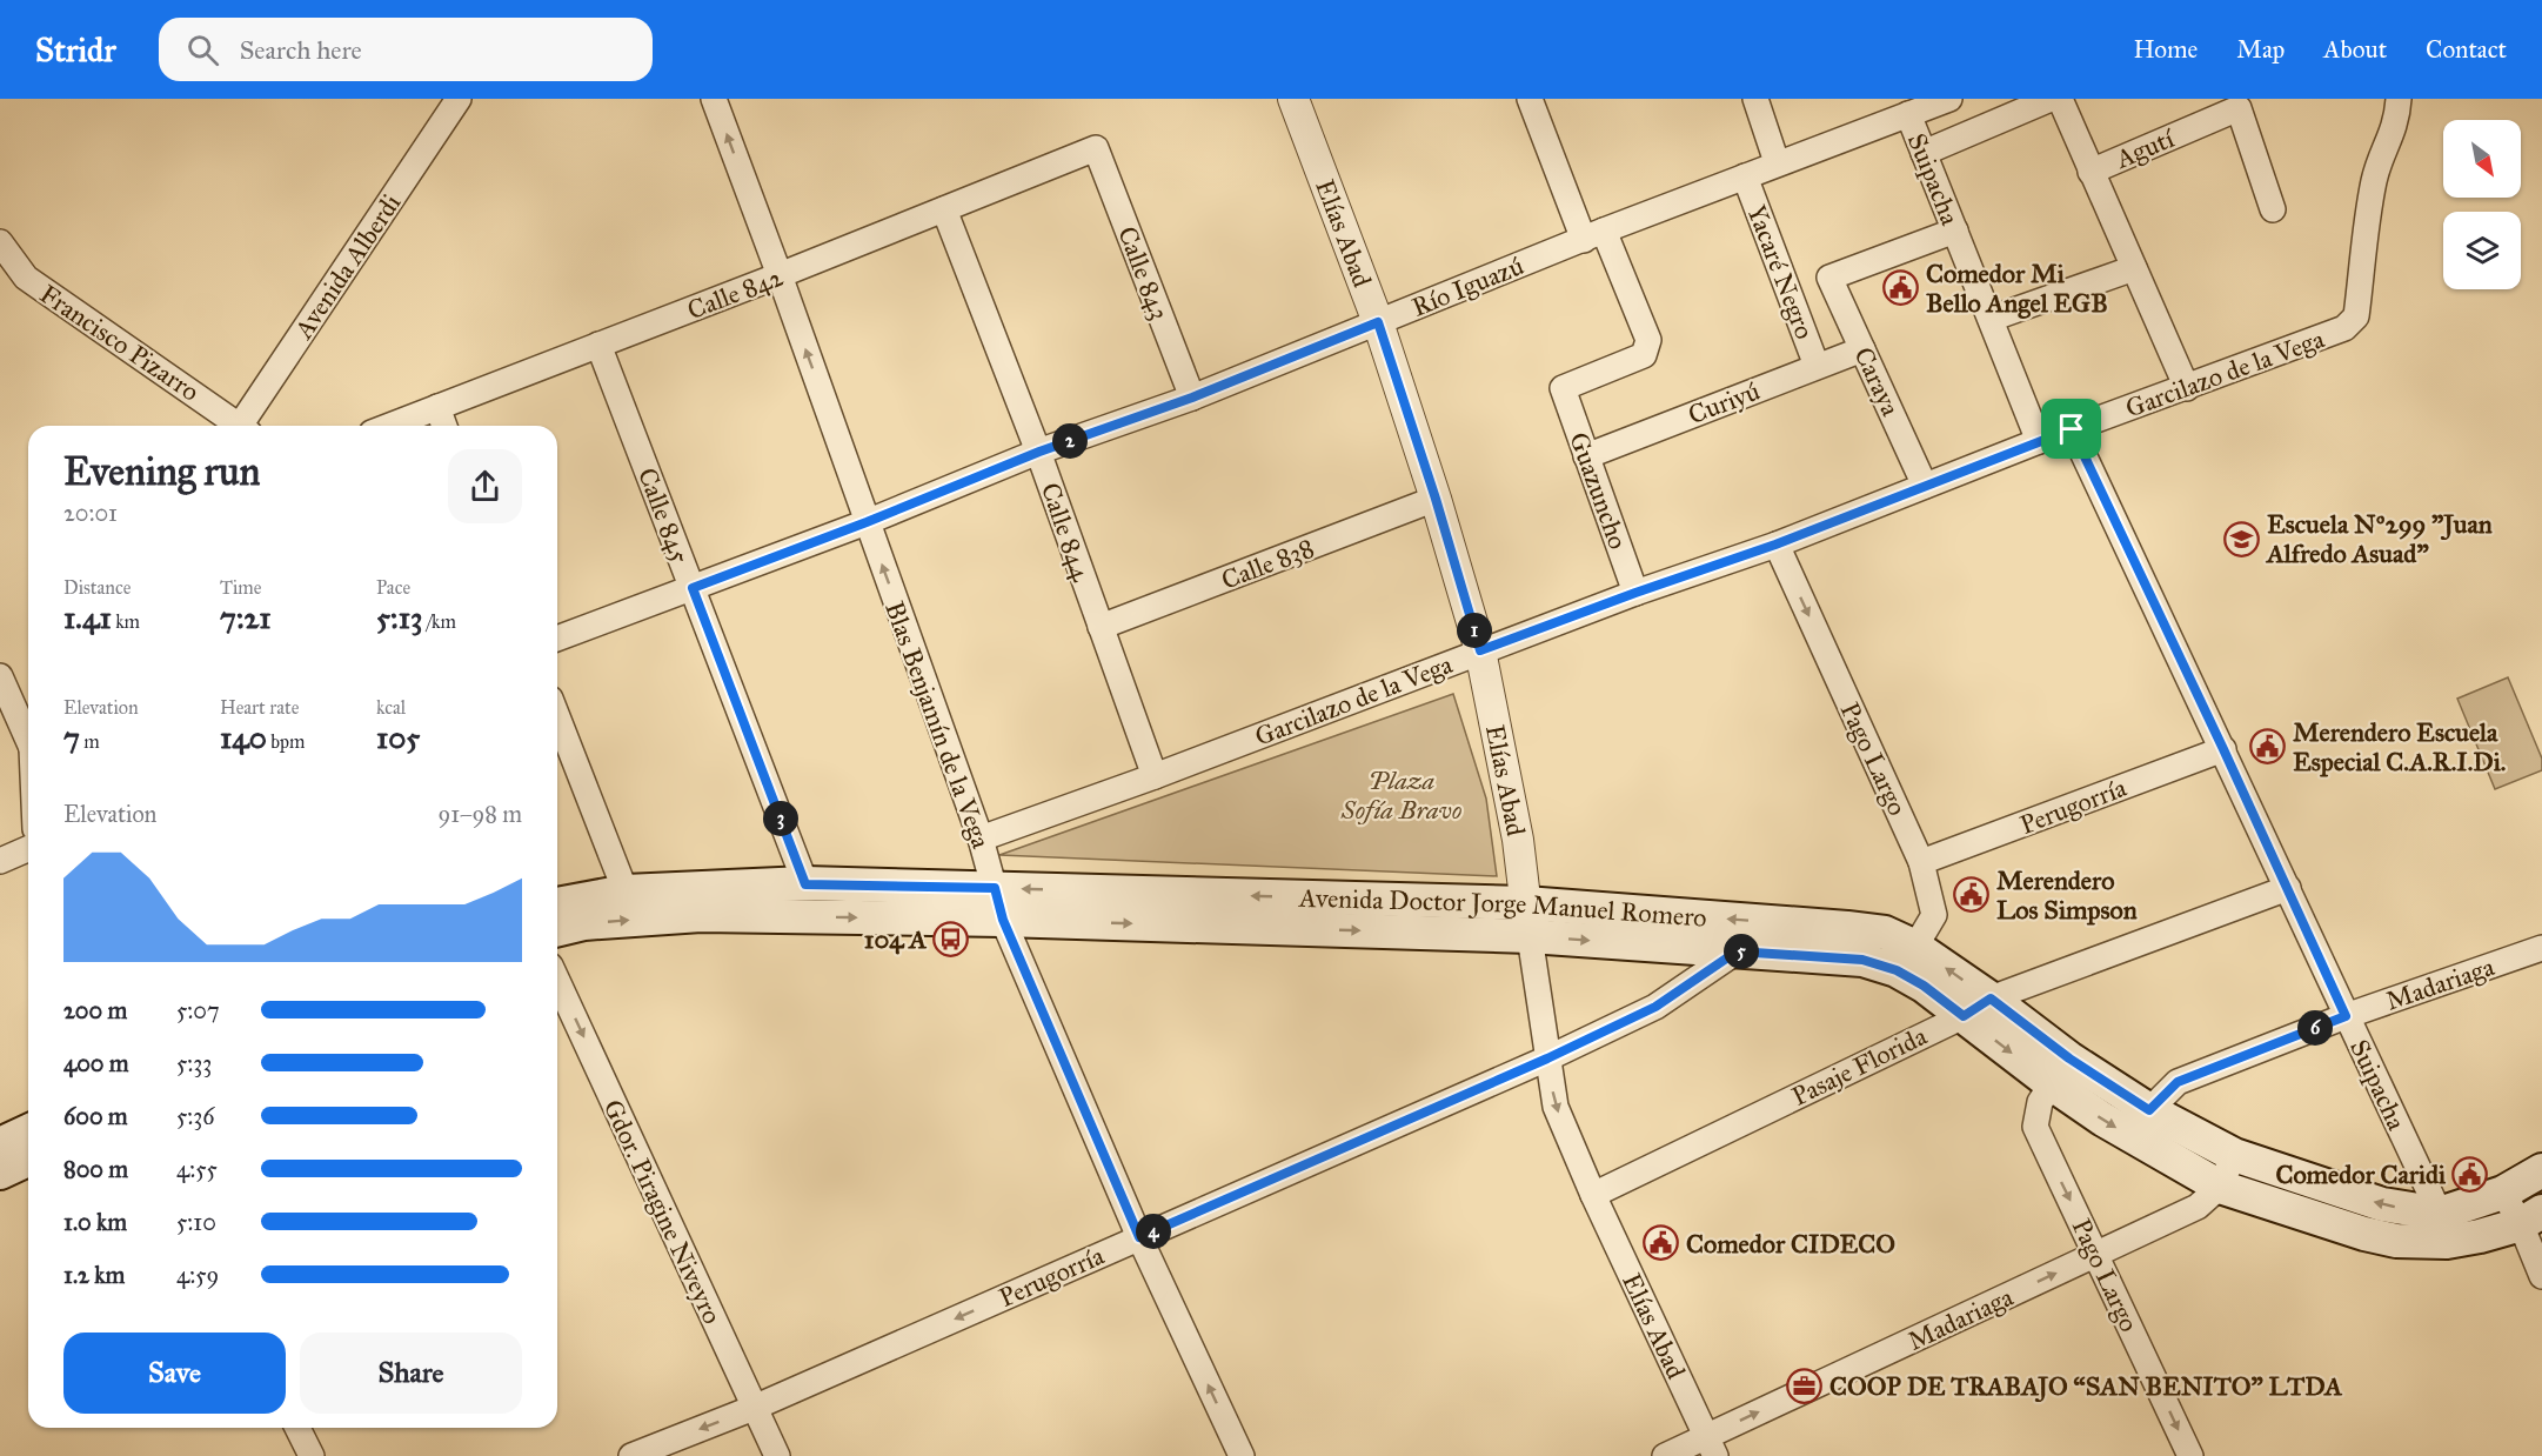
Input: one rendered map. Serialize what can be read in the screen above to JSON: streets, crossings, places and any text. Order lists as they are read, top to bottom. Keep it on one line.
{"streets":{"main road":["Avenida Doctor Jorge Manuel Romero"],"street":["Agutí","Suipacha","Elías Abad","Avenida Alberdi","Yacaré Negro","Calle 843","Río Iguazú","Calle 842","Francisco Pizarro","Garcilazo de la Vega","Caraya","Curiyú","Guazuncho","Calle 845","Calle 844","Calle 838","Blas Benjamín de la Vega","Pago Largo","Perugorría","Madariaga","Pasaje Florida","Gdor. Piragine Niveyro"]},"crossings":[["Suipacha","Río Iguazú"],["Suipacha","Garcilazo de la Vega"],["Suipacha","Caraya"],["Suipacha","Perugorría"],["Suipacha","Avenida Doctor Jorge Manuel Romero"],["Suipacha","Madariaga"],["Suipacha","Pasaje Florida"],["Elías Abad","Río Iguazú"],["Elías Abad","Garcilazo de la Vega"],["Elías Abad","Calle 838"],["Elías Abad","Perugorría"],["Elías Abad","Avenida Doctor Jorge Manuel Romero"],["Elías Abad","Madariaga"],["Elías Abad","Pasaje Florida"],["Yacaré Negro","Río Iguazú"],["Yacaré Negro","Curiyú"],["Calle 843","Río Iguazú"],["Calle 843","Calle 842"],["Río Iguazú","Guazuncho"],["Río Iguazú","Calle 845"],["Río Iguazú","Calle 844"],["Río Iguazú","Blas Benjamín de la Vega"],["Calle 842","Calle 845"],["Calle 842","Calle 844"],["Calle 842","Blas Benjamín de la Vega"],["Garcilazo de la Vega","Caraya"],["Garcilazo de la Vega","Guazuncho"],["Garcilazo de la Vega","Calle 844"],["Garcilazo de la Vega","Blas Benjamín de la Vega"],["Garcilazo de la Vega","Pago Largo"],["Caraya","Curiyú"],["Curiyú","Guazuncho"],["Calle 845","Avenida Doctor Jorge Manuel Romero"],["Calle 844","Calle 838"],["Blas Benjamín de la Vega","Perugorría"],["Blas Benjamín de la Vega","Avenida Doctor Jorge Manuel Romero"],["Pago Largo","Perugorría"],["Pago Largo","Avenida Doctor Jorge Manuel Romero"],["Pago Largo","Madariaga"],["Perugorría","Avenida Doctor Jorge Manuel Romero"],["Perugorría","Gdor. Piragine Niveyro"],["Avenida Doctor Jorge Manuel Romero","Madariaga"],["Avenida Doctor Jorge Manuel Romero","Pasaje Florida"]],"one_way":["Blas Benjamín de la Vega","Pago Largo","Perugorría","Madariaga","Gdor. Piragine Niveyro"],"parks":["Plaza Sofía Bravo"],"places":{"public building":["Comedor Mi Bello Angel EGB","Merendero Escuela Especial C.A.R.I.Di.","Merendero Los Simpson","Comedor Caridi","Comedor CIDECO"],"school or university":["Escuela Nº299 \"Juan Alfredo Asuad\""],"bus stop":["104 A"],"office":["COOP DE TRABAJO “SAN BENITO” LTDA"]},"north":"bottom right","page":{"header":"Stridr","search":"Search here","nav":["Home","Map","About","Contact"],"pins":["2","1","3","5","6","4"],"heading":["Evening run","20:01"],"stats":[["Distance","1.41 km"],["Time","7:21"],["Pace","5:13 /km"],["Elevation","7 m"],["Heart rate","140 bpm"],["kcal","105"]],"chart":["Elevation","91–98 m"],"list":[{"name":"200 m","note":"5:07"},{"name":"400 m","note":"5:33"},{"name":"600 m","note":"5:36"},{"name":"800 m","note":"4:55"},{"name":"1.0 km","note":"5:10"},{"name":"1.2 km","note":"4:59"}],"buttons":["Save","Share"]}}
